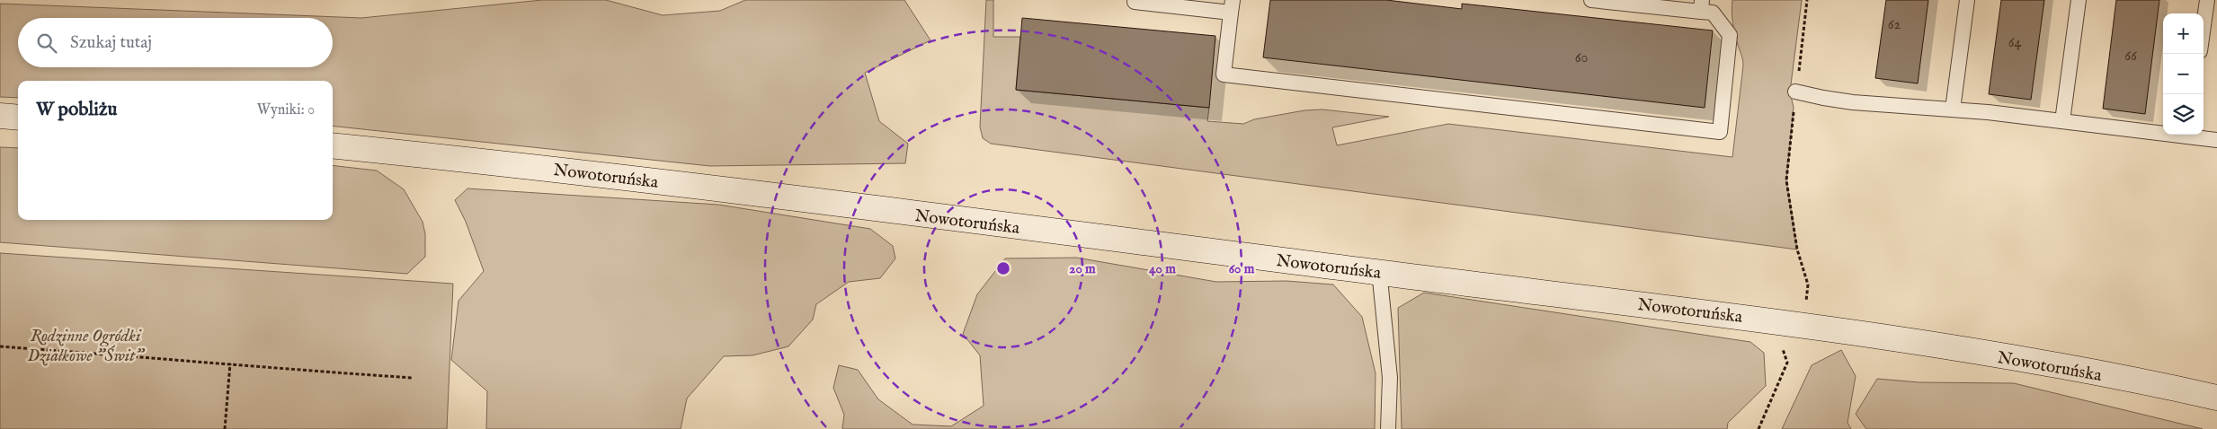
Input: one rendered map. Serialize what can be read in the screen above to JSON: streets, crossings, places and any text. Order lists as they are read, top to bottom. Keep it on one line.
{"streets":{"main road":["Nowotoruńska"]},"parks":["Rodzinne Ogródki Działkowe \"Świt\""],"house_numbers":["62","64","66","60"],"page":{"map_buttons":["+","−"],"search":"Szukaj tutaj","heading":["W pobliżu","Wyniki: 0"]},"rings":["20 m","40 m","60 m"]}
